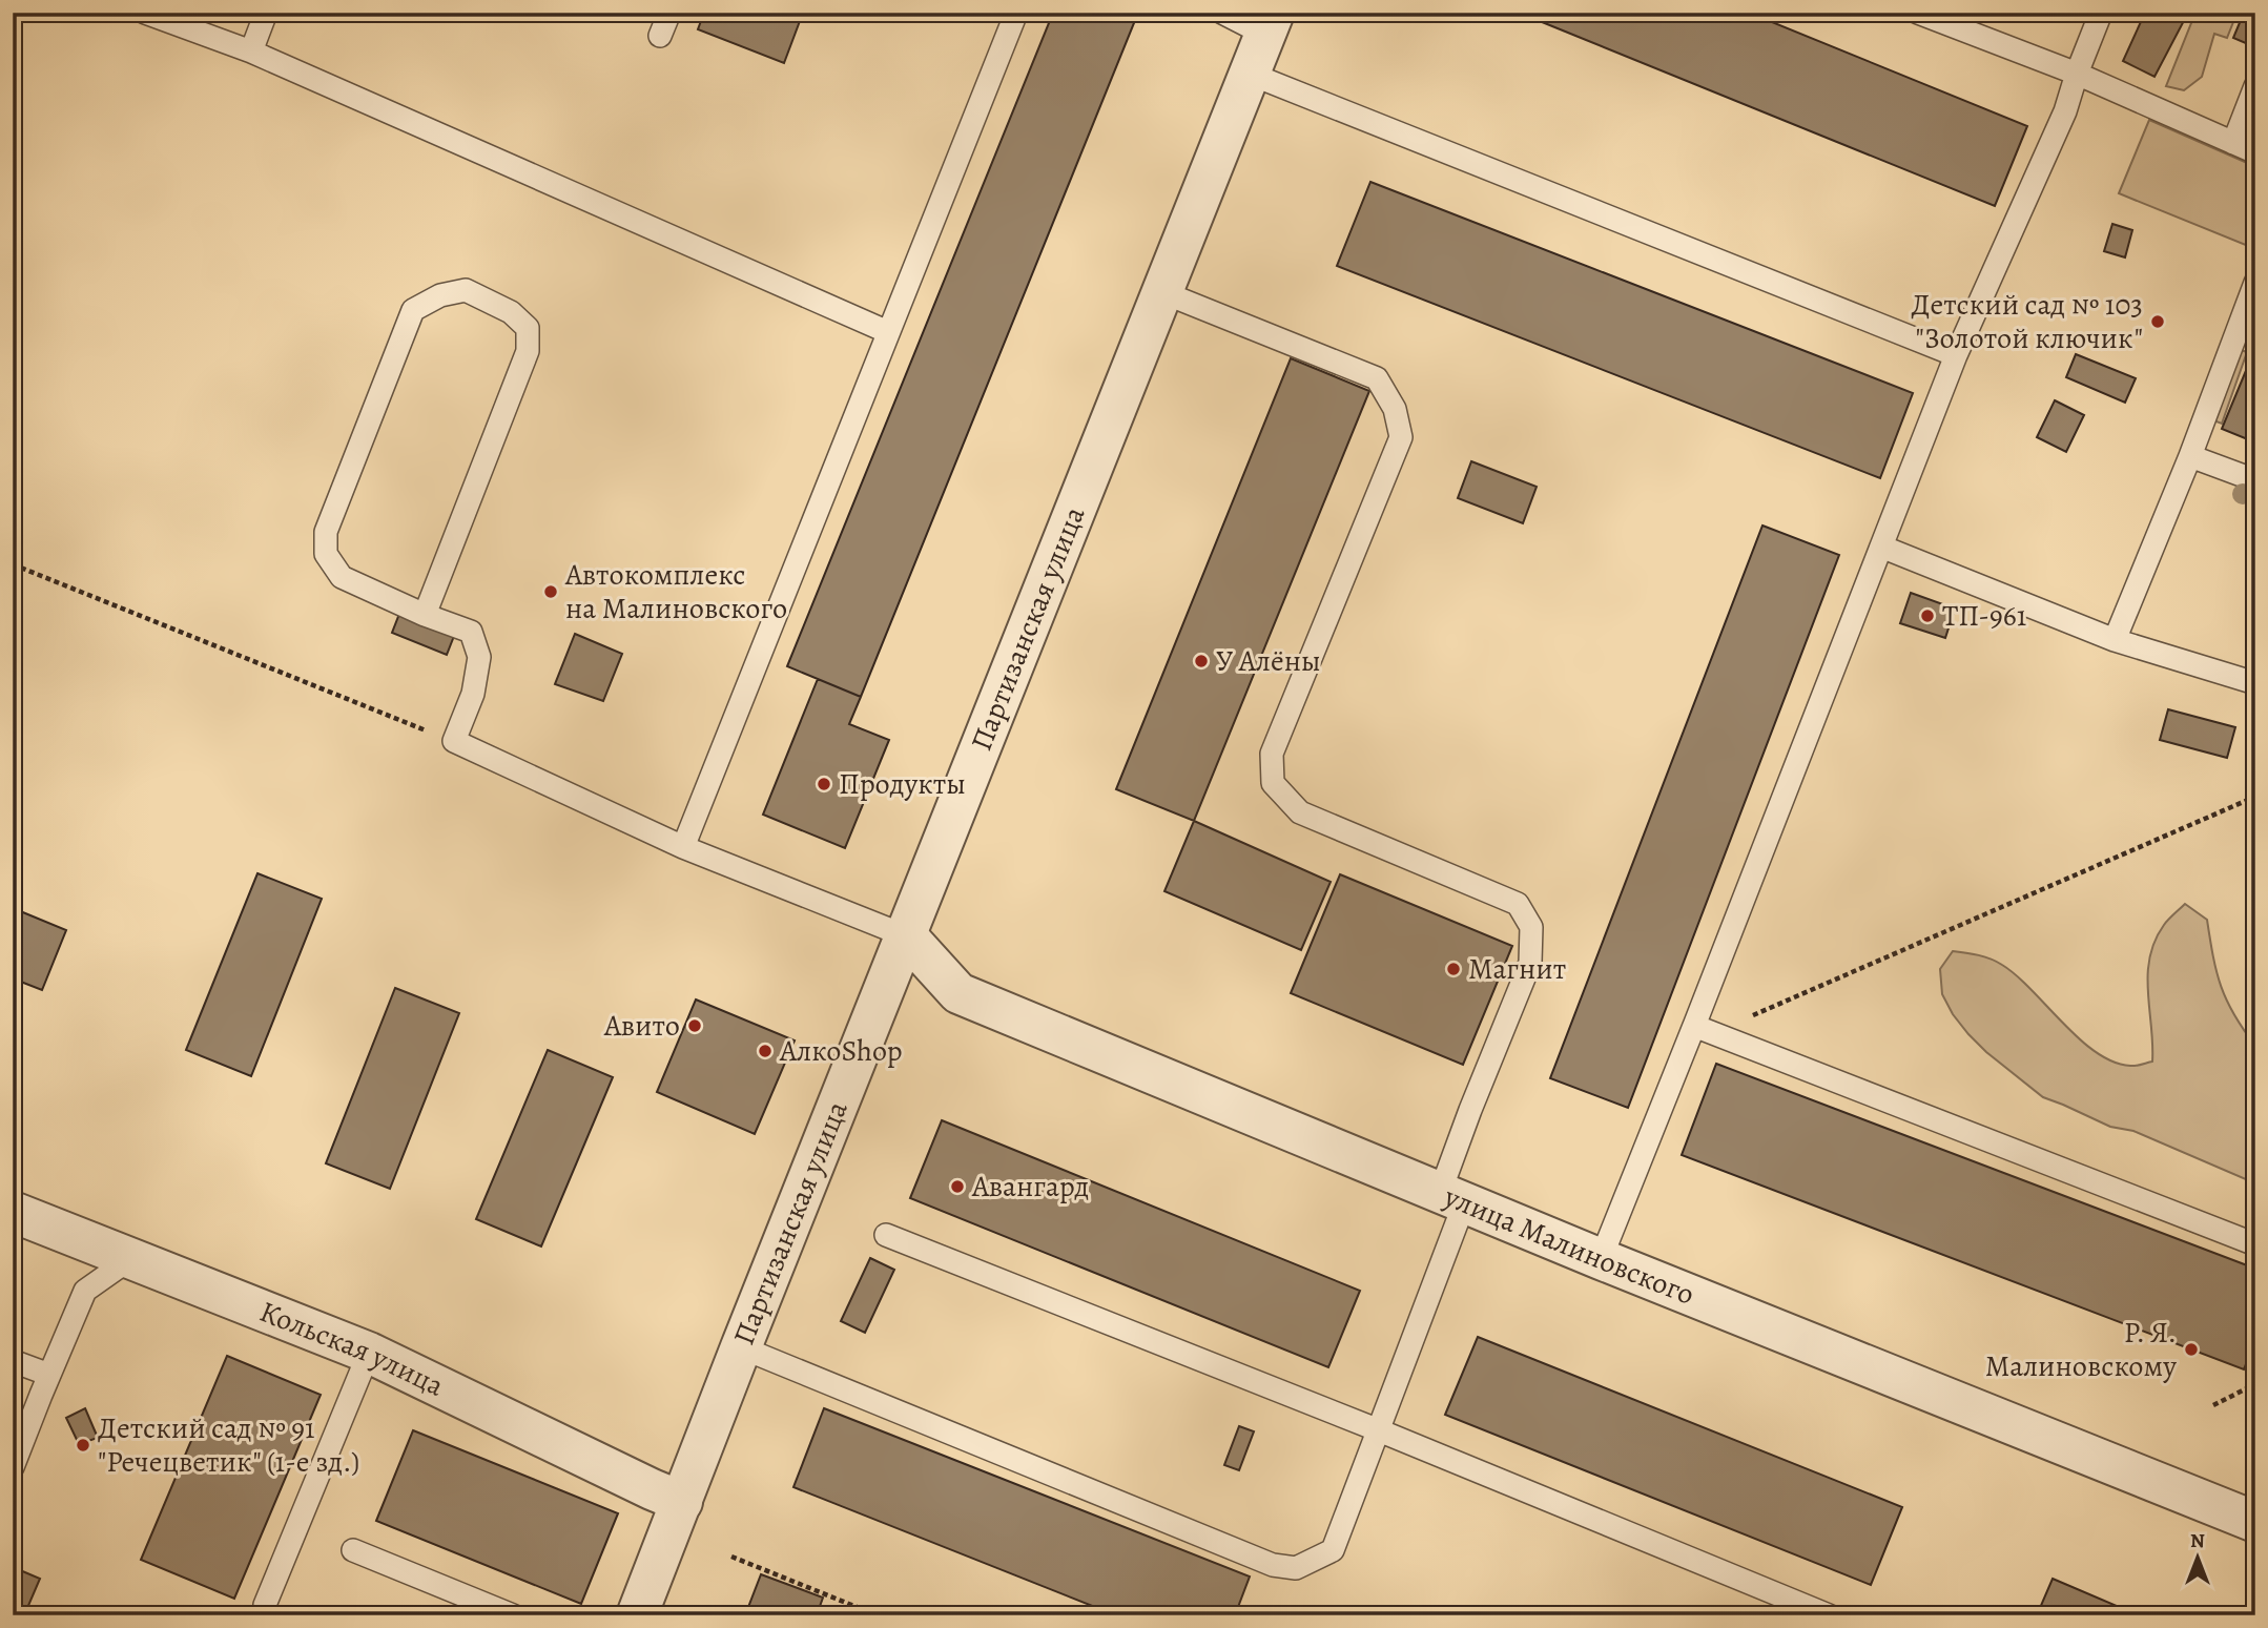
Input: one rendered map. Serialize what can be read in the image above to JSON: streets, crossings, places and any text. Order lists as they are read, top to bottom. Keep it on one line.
{"streets":{"street":["Партизанская улица","улица Малиновского","Кольская улица"]},"crossings":[["Партизанская улица","улица Малиновского"],["Партизанская улица","Кольская улица"]],"places":["Детский сад № 103 \"Золотой ключик\"","Автокомплекс на Малиновского","ТП-961","У Алёны","Продукты","Магнит","Авито","АлкоShop","Авангард","Р. Я. Малиновскому","Детский сад № 91 \"Речецветик\" (1-е зд.)"],"north":"top"}
